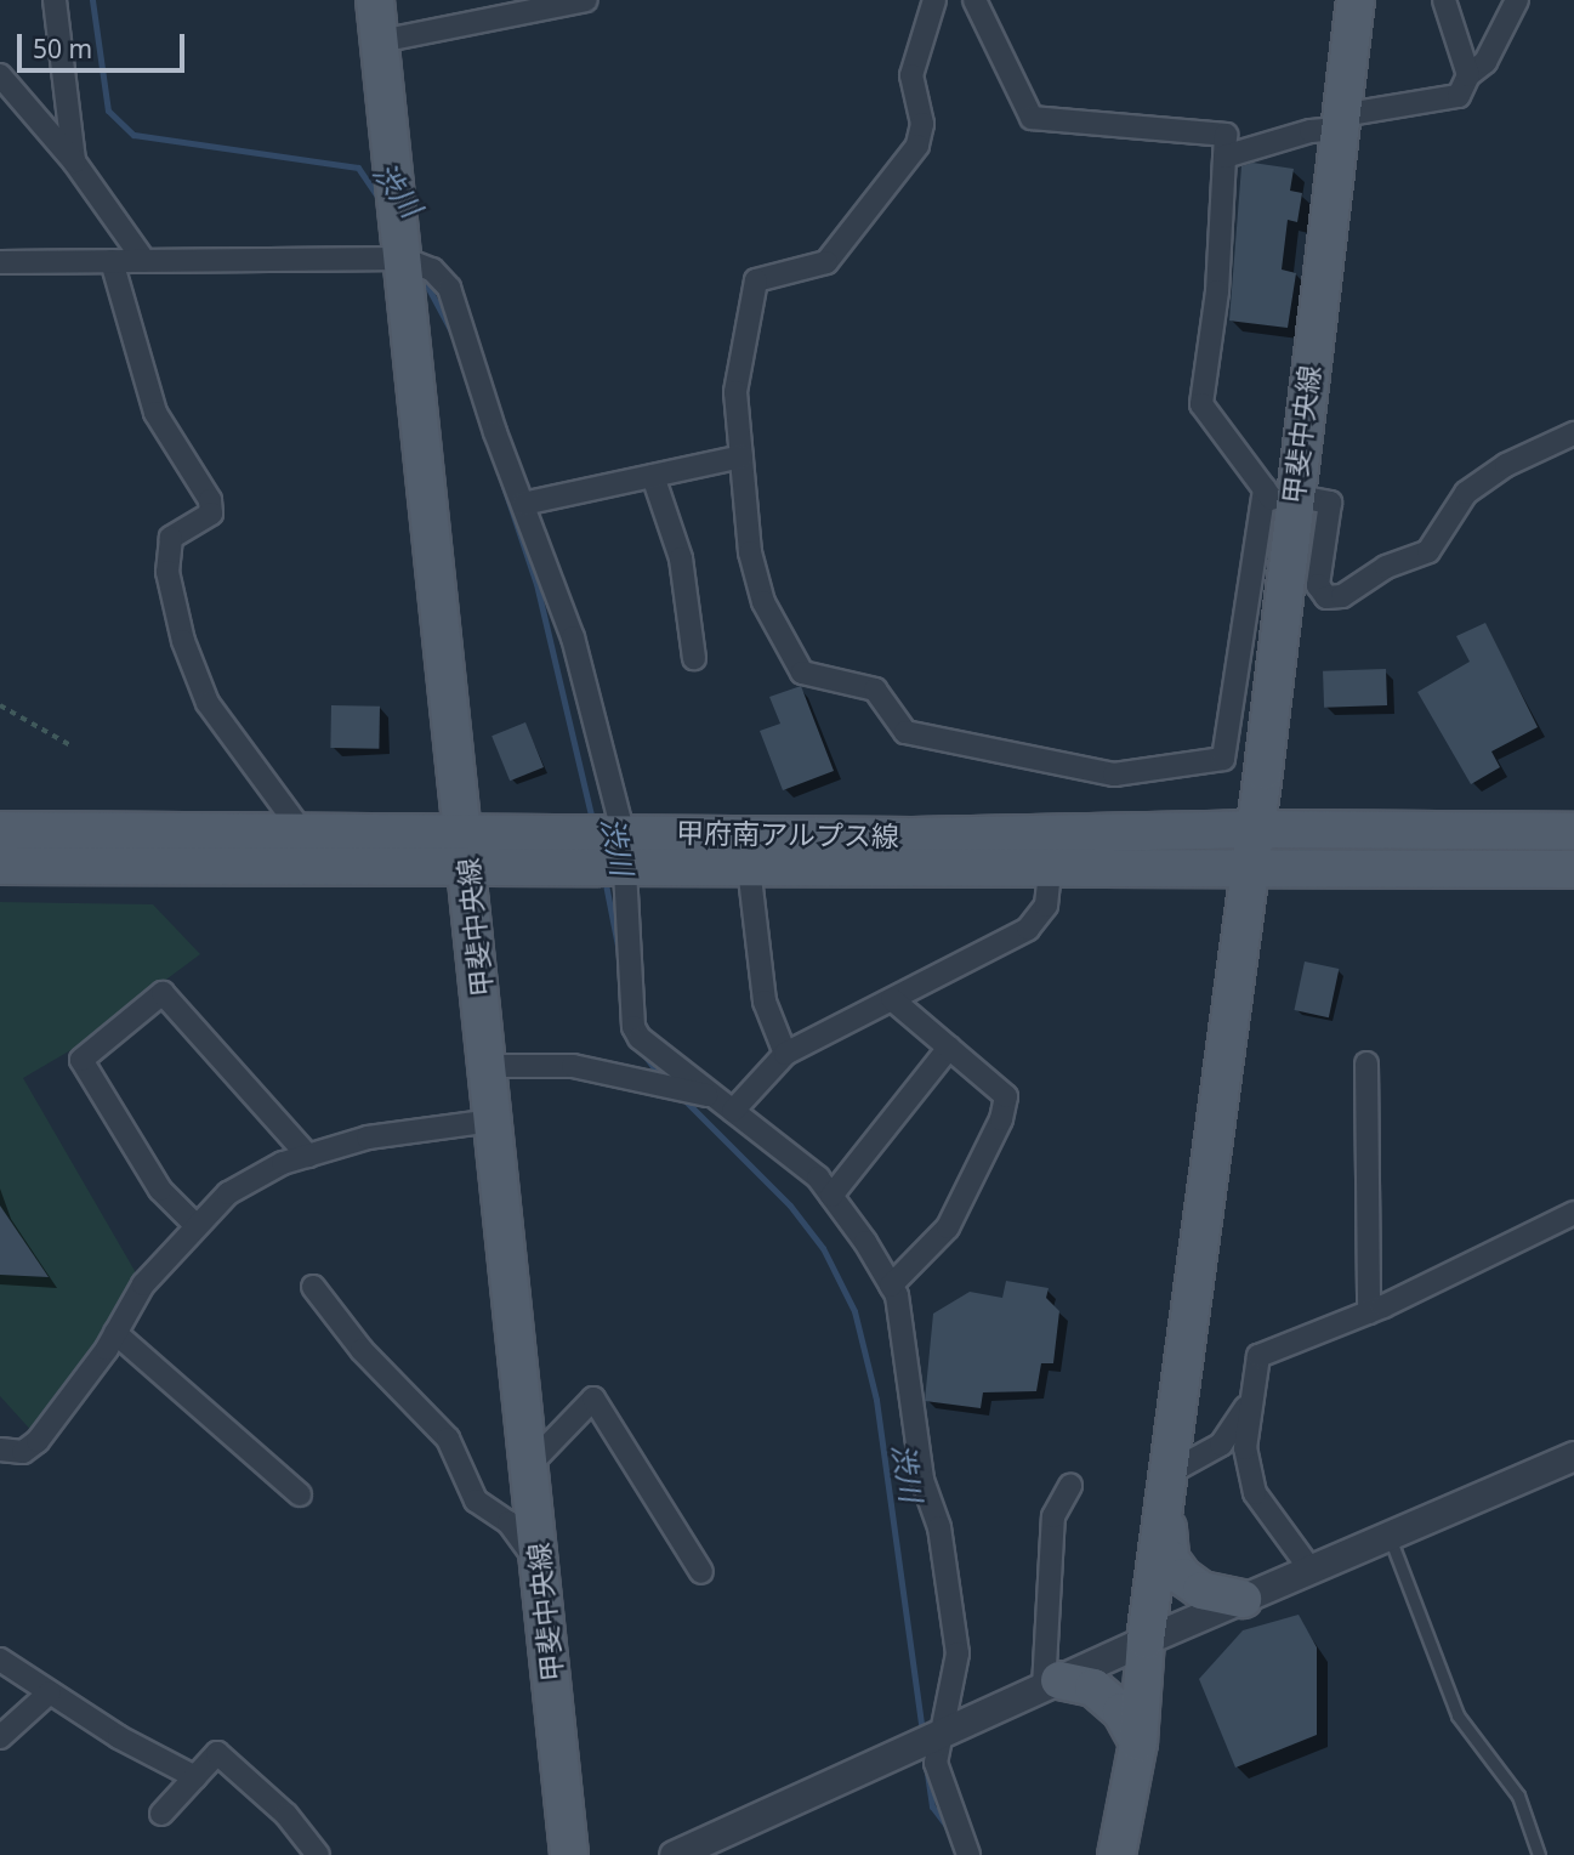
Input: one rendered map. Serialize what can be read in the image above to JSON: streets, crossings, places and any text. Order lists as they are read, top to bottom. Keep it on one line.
{"streets":{"main road":["甲斐中央線","甲府南アルプス線"]},"crossings":[["甲斐中央線","甲府南アルプス線"]],"water":["渋川"],"scale_bar":"50 m"}
